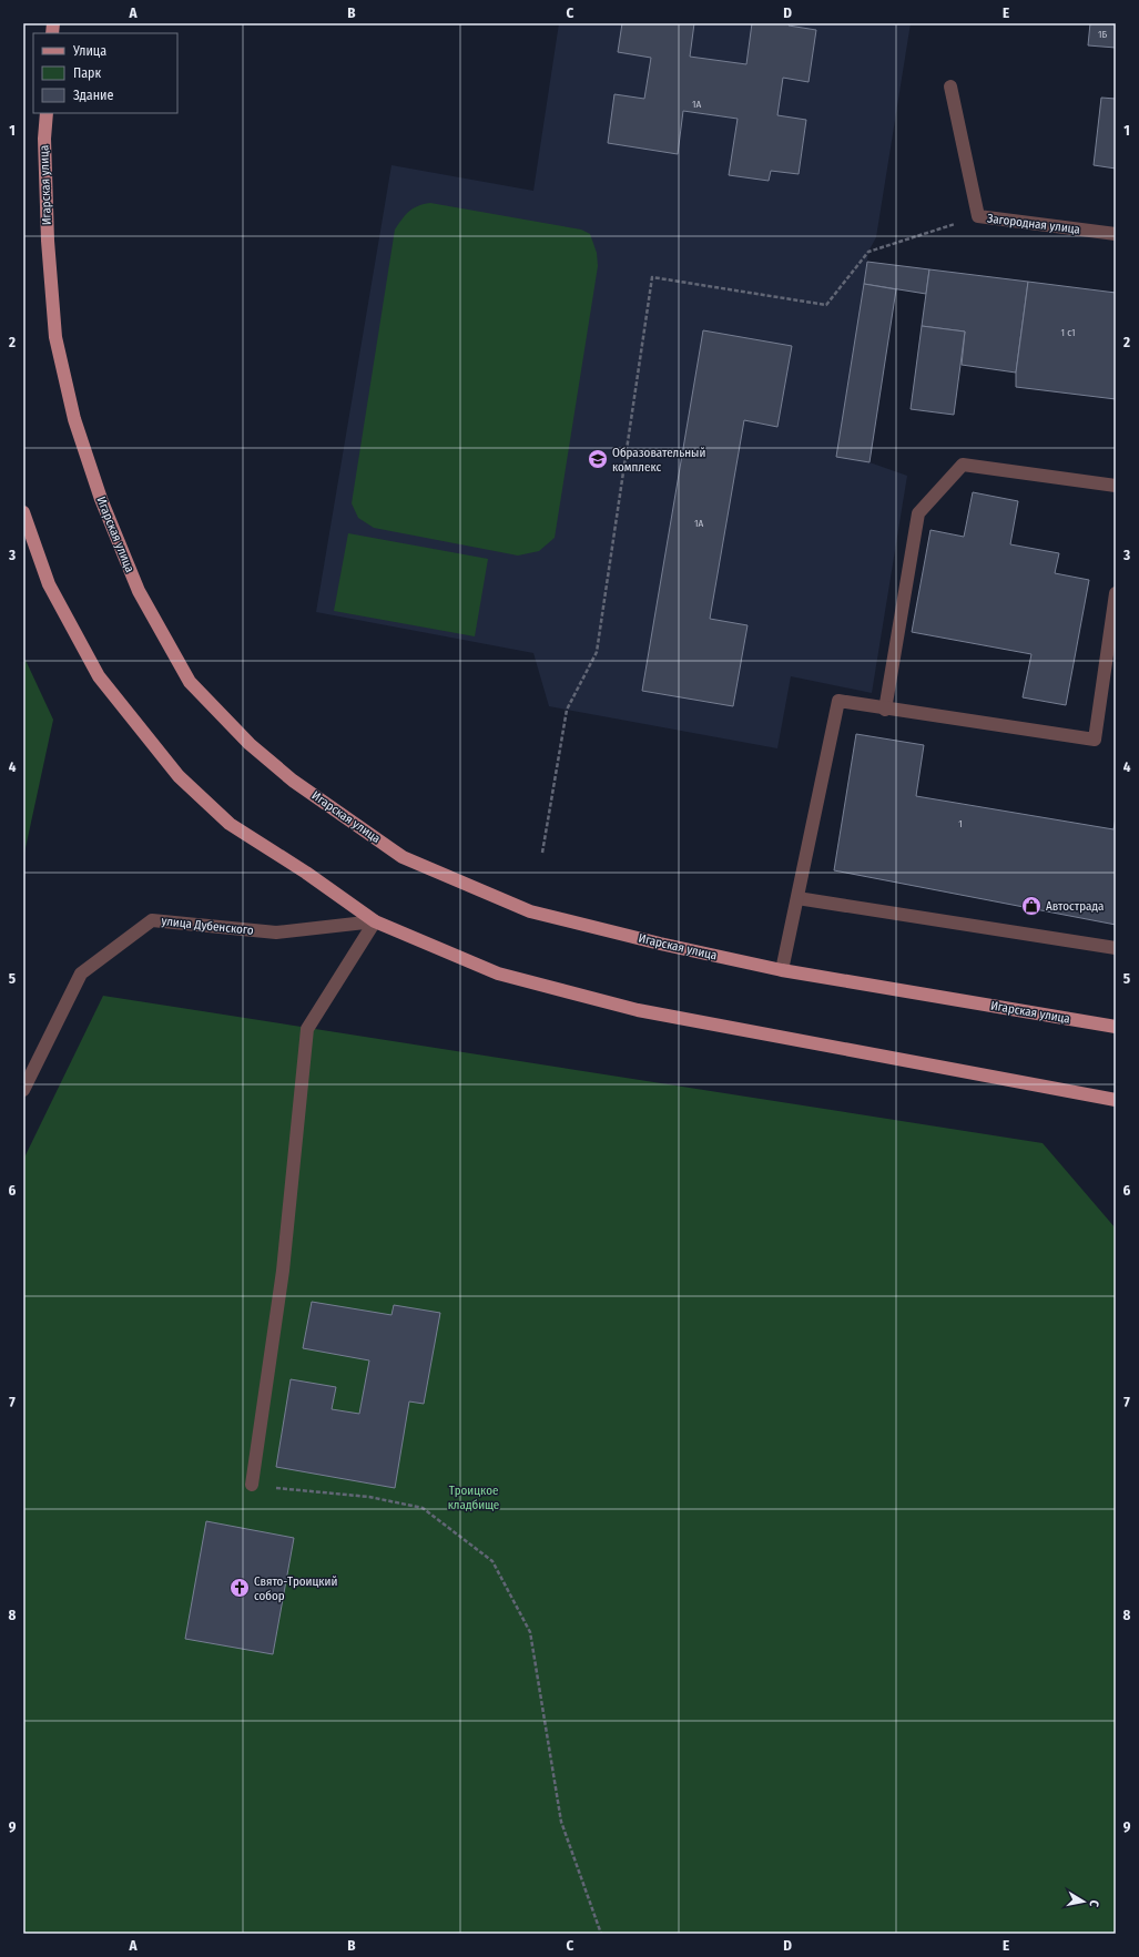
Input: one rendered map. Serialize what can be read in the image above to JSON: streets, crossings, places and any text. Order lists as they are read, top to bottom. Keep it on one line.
{"streets":{"main road":["Игарская улица"],"street":["Загородная улица","улица Дубенского"]},"parks":["Троицкое кладбище"],"places":{"school or university":["Образовательный комплекс"],"shop":["Автострада"],"church":["Свято-Троицкий собор"]},"house_numbers":["1Б","1А","1 с1","1А","1"],"legend":["Улица","Парк","Здание"],"north":"right","grid":{"columns":["A","B","C","D","E"],"rows":["1","2","3","4","5","6","7","8","9"]}}
